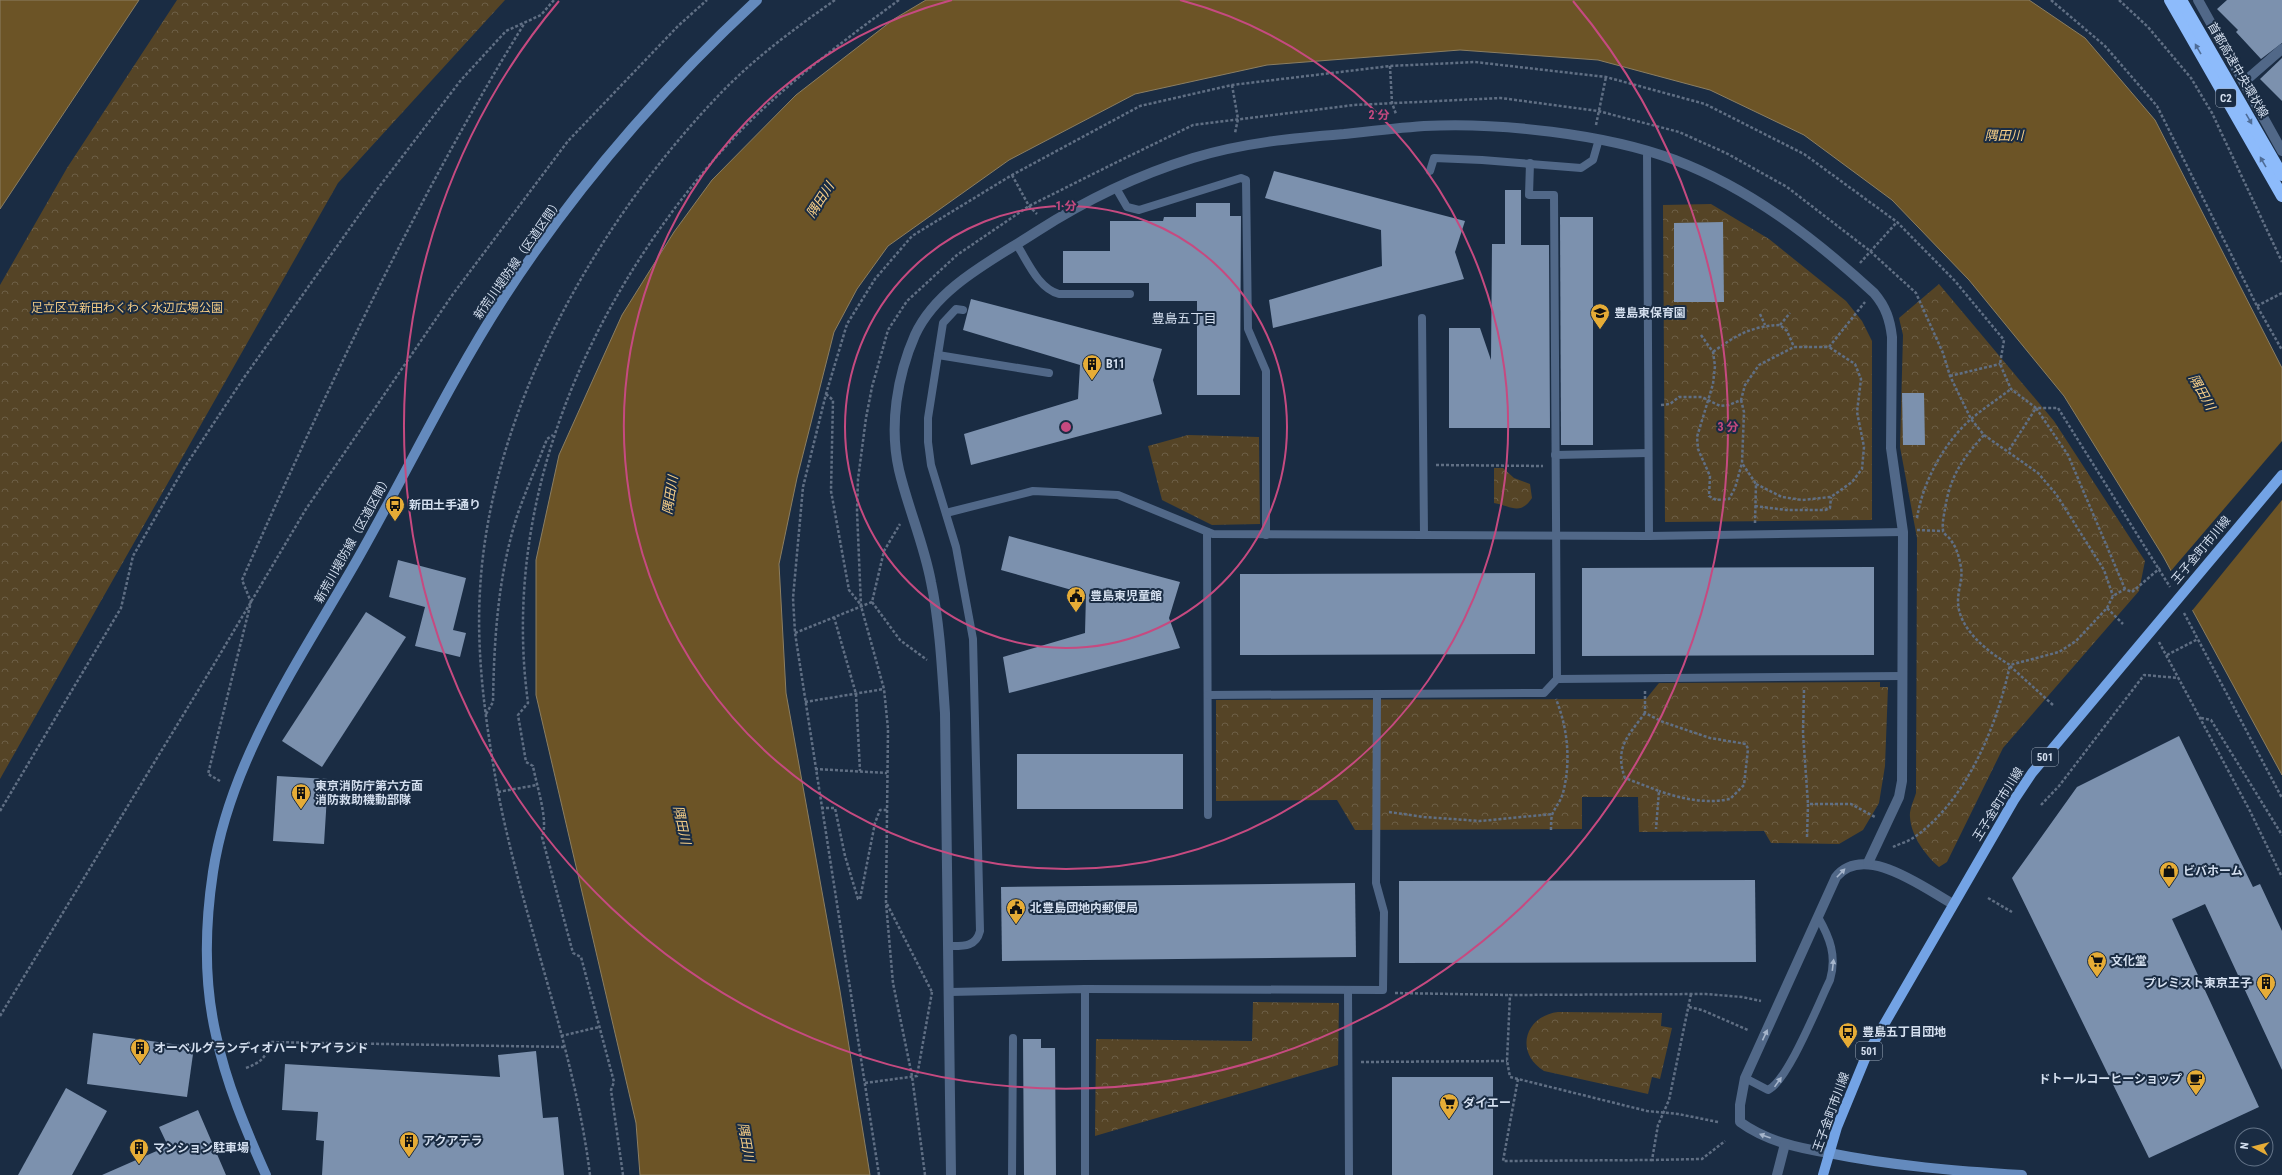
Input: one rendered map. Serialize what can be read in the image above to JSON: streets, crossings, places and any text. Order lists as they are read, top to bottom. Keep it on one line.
{"streets":{"highway":["首都高速中央環状線","C2"],"main road":["王子金町市川線","501"],"street":["新荒川堤防線（区道区間）"]},"districts":["豊島五丁目"],"water":["隅田川"],"parks":["足立区立新田わくわく水辺広場公園"],"places":{"school or university":["豊島東保育園"],"building":["B11","東京消防庁第六方面 消防救助機動部隊","プレミスト東京王子","オーベルグランディオハートアイランド","アクアテラ","マンション駐車場"],"bus stop":["新田土手通り","豊島五丁目団地"],"public building":["豊島東児童館","北豊島団地内郵便局"],"shop":["ビバホーム"],"supermarket":["文化堂","ダイエー"],"cafe":["ドトールコーヒーショップ"]},"north":"left","rings":["2 分","1 分","3 分"]}
